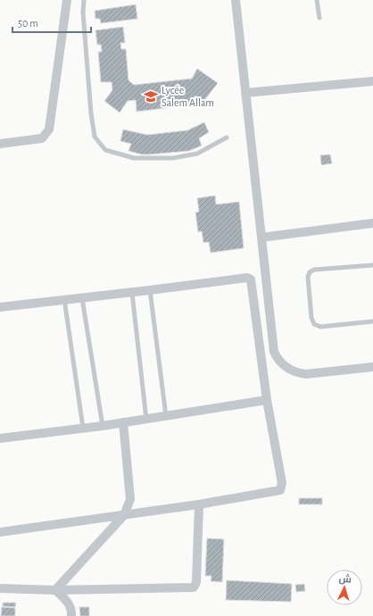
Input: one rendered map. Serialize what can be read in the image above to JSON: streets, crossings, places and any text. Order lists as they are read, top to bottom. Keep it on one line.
{"places":{"school or university":["Lycée Salem Allam"]},"scale_bar":"50 m","north":"top"}
